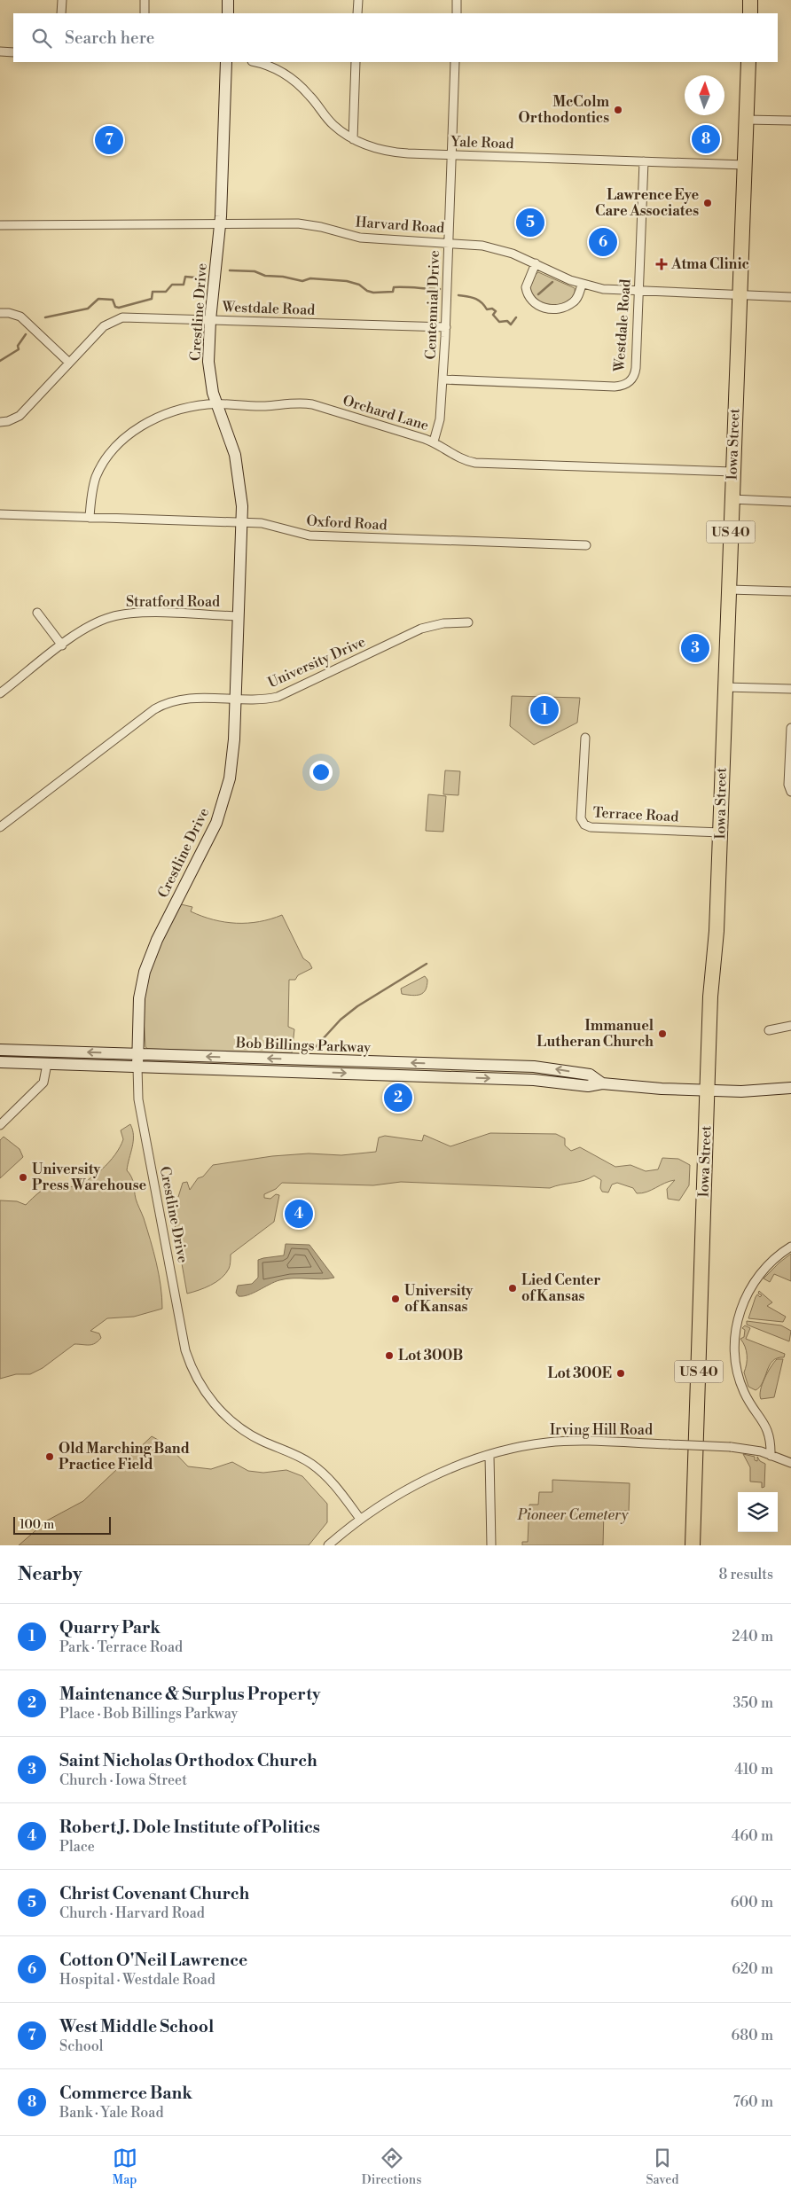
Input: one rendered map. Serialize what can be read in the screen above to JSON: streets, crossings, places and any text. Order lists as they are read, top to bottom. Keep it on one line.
{"streets":{"highway":["Iowa Street","US 40"],"main road":["Crestline Drive","Bob Billings Parkway"],"street":["Yale Road","Harvard Road","Centennial Drive","Westdale Road","Orchard Lane","Oxford Road","Stratford Road","University Drive","Terrace Road","Irving Hill Road"]},"crossings":[["Yale Road","Centennial Drive"],["Yale Road","Westdale Road"],["Yale Road","Iowa Street"],["Harvard Road","Centennial Drive"],["Harvard Road","Westdale Road"],["Harvard Road","Crestline Drive"],["Harvard Road","Iowa Street"],["Centennial Drive","Westdale Road"],["Centennial Drive","Orchard Lane"],["Westdale Road","Crestline Drive"],["Crestline Drive","Orchard Lane"],["Crestline Drive","Oxford Road"],["Crestline Drive","Stratford Road"],["Crestline Drive","University Drive"],["Crestline Drive","Bob Billings Parkway"],["Crestline Drive","Irving Hill Road"],["Orchard Lane","Iowa Street"],["Orchard Lane","Oxford Road"],["Iowa Street","Terrace Road"],["Iowa Street","Bob Billings Parkway"]],"parks":["Pioneer Cemetery"],"places":{"other":["McColm Orthodontics","Lawrence Eye Care Associates","Immanuel Lutheran Church","University Press Warehouse","Lied Center of Kansas","University of Kansas","Lot 300B","Lot 300E","Old Marching Band Practice Field"],"health":["Atma Clinic"]},"scale_bar":"100 m","north":"top","page":{"search":"Search here","pins":["8","7","5","6","3","1","2","4"],"scale":"100 m","heading":["Nearby","8 results"],"list":[{"mark":"1","name":"Quarry Park","note":"Park · Terrace Road","value":"240 m"},{"mark":"2","name":"Maintenance & Surplus Property","note":"Place · Bob Billings Parkway","value":"350 m"},{"mark":"3","name":"Saint Nicholas Orthodox Church","note":"Church · Iowa Street","value":"410 m"},{"mark":"4","name":"Robert J. Dole Institute of Politics","note":"Place","value":"460 m"},{"mark":"5","name":"Christ Covenant Church","note":"Church · Harvard Road","value":"600 m"},{"mark":"6","name":"Cotton O'Neil Lawrence","note":"Hospital · Westdale Road","value":"620 m"},{"mark":"7","name":"West Middle School","note":"School","value":"680 m"},{"mark":"8","name":"Commerce Bank","note":"Bank · Yale Road","value":"760 m"}],"nav":["Map","Directions","Saved"]}}
